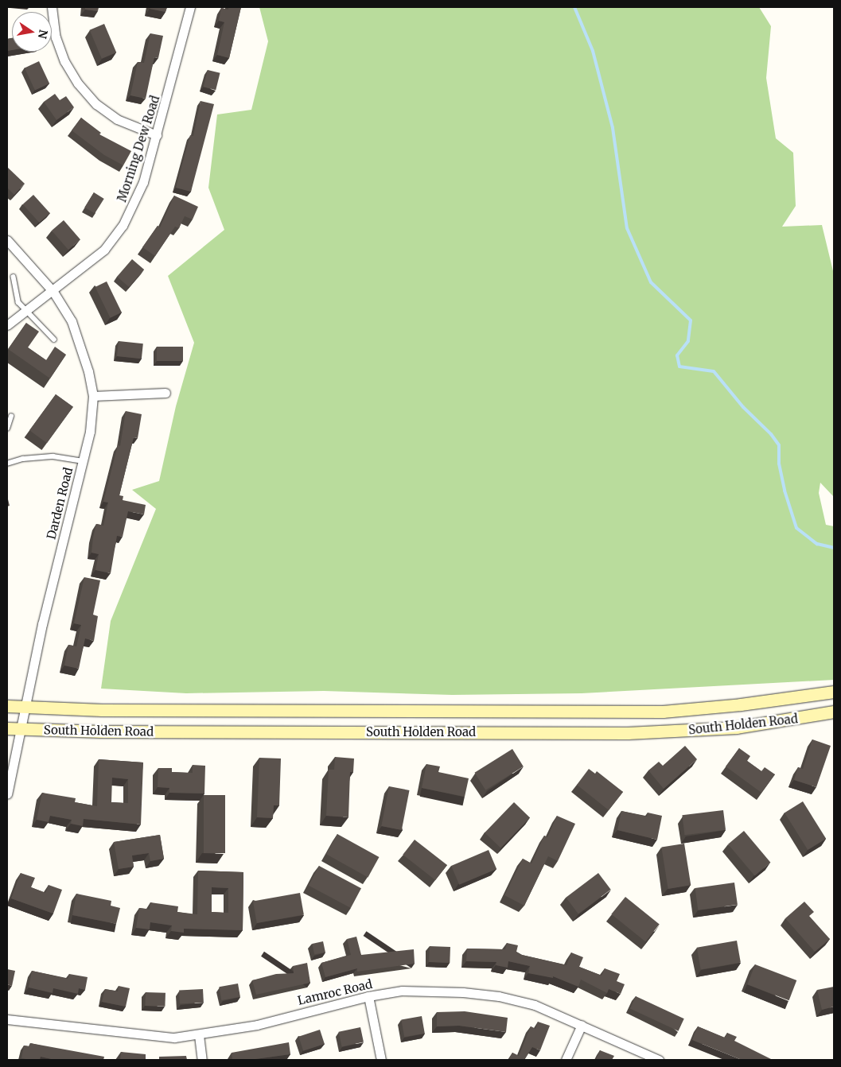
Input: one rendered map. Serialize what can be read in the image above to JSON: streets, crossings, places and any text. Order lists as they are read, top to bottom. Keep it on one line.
{"streets":{"main road":["South Holden Road"],"street":["Morning Dew Road","Darden Road","Lamroc Road"]},"crossings":[["Morning Dew Road","Darden Road"],["Darden Road","South Holden Road"]],"north":"right"}
